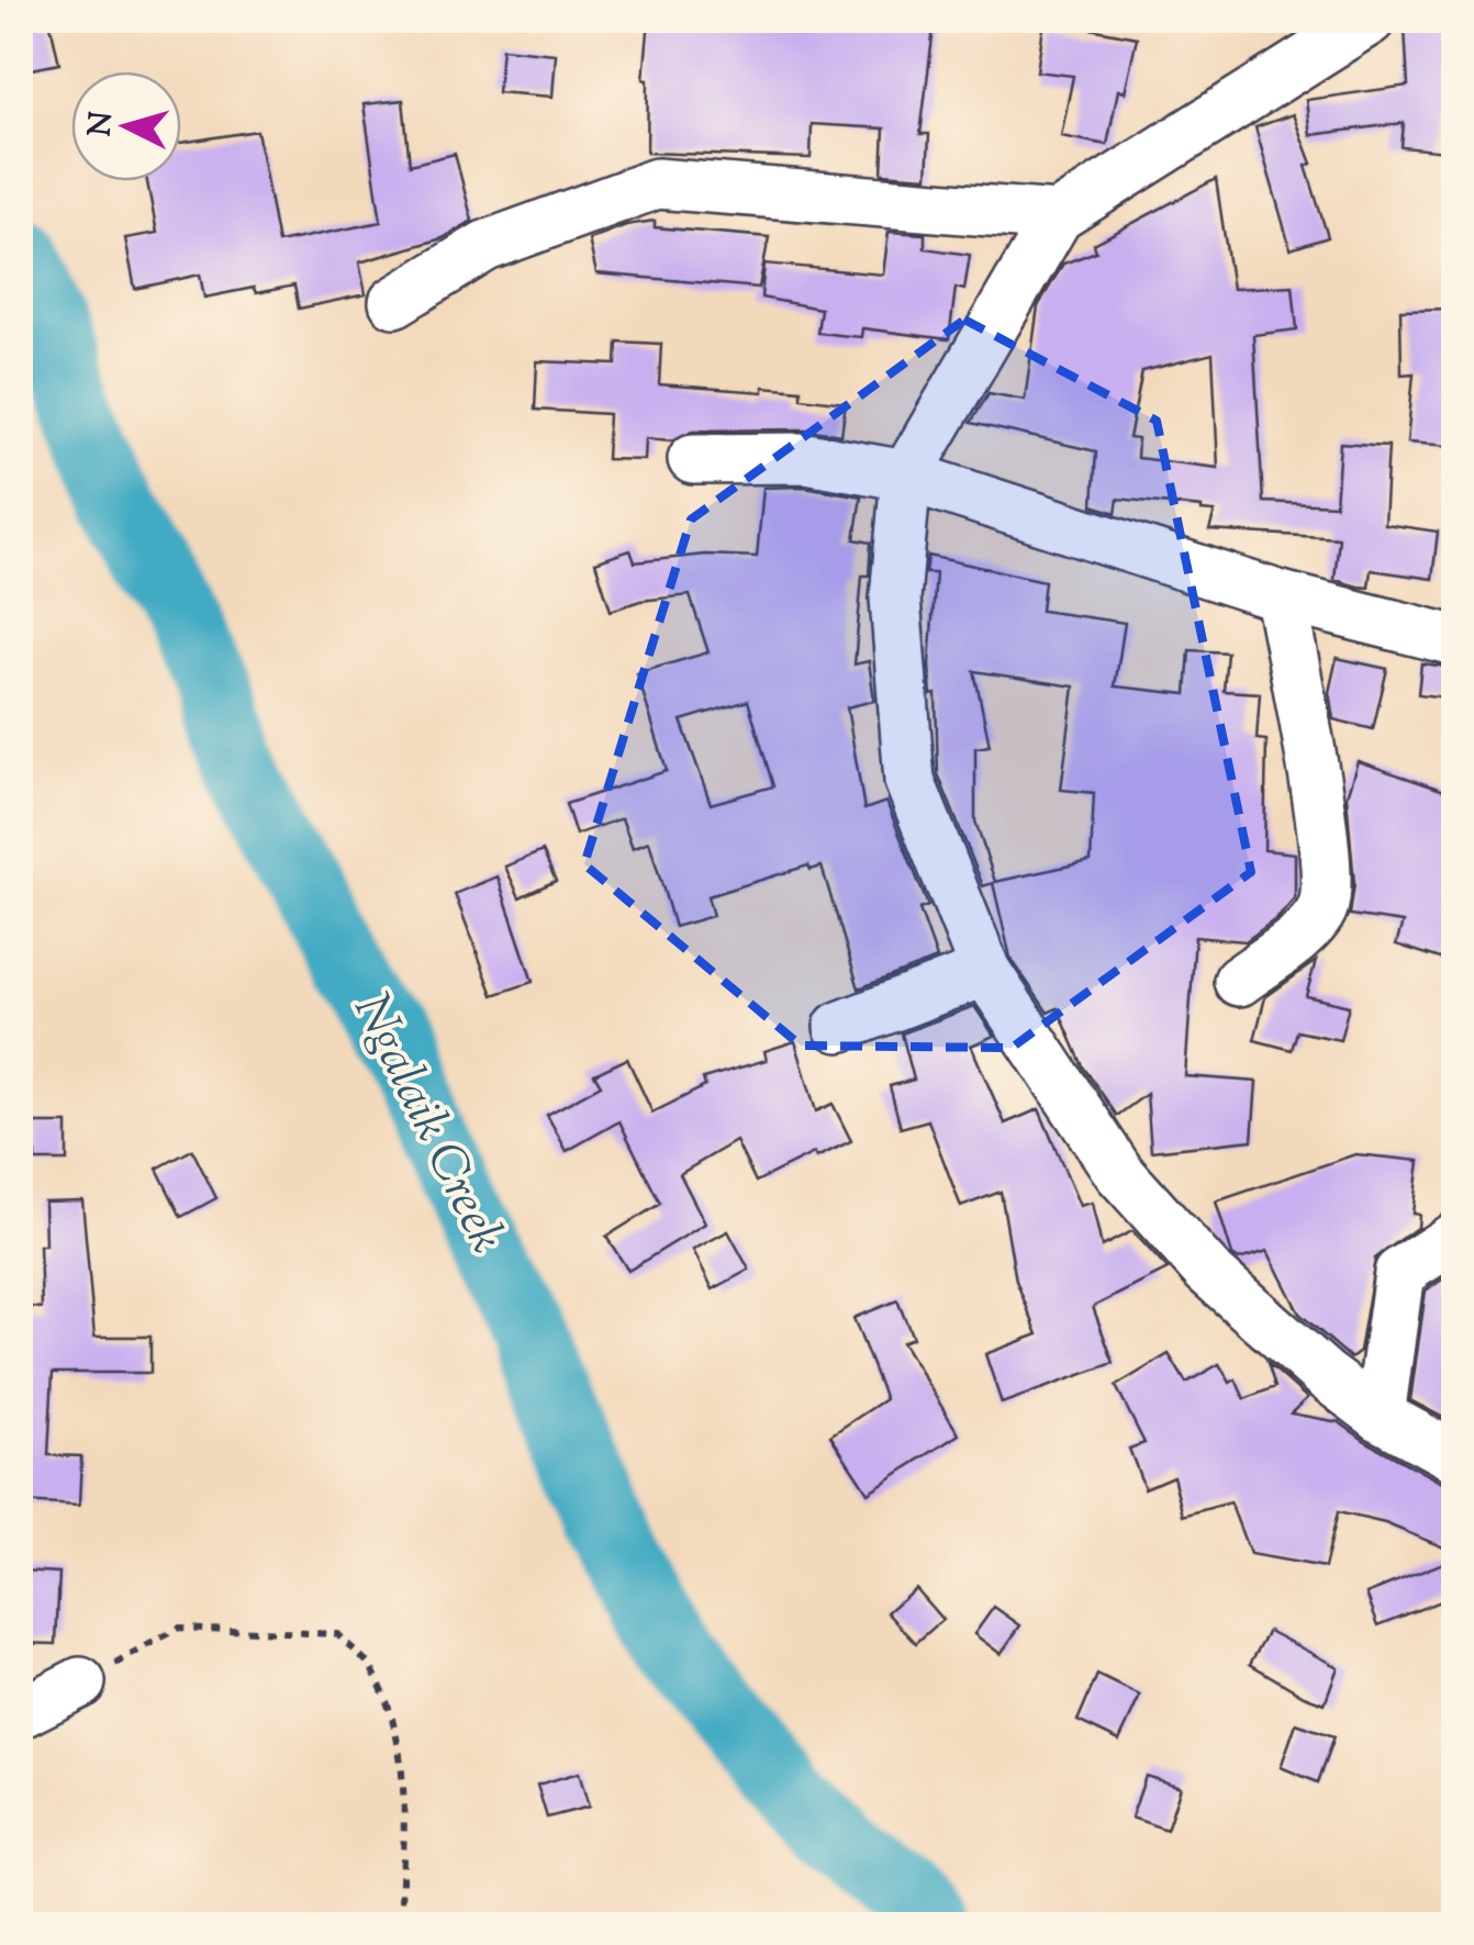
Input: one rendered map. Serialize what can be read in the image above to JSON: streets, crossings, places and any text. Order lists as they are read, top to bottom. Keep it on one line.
{"water":["Ngalaik Creek"],"north":"left"}
